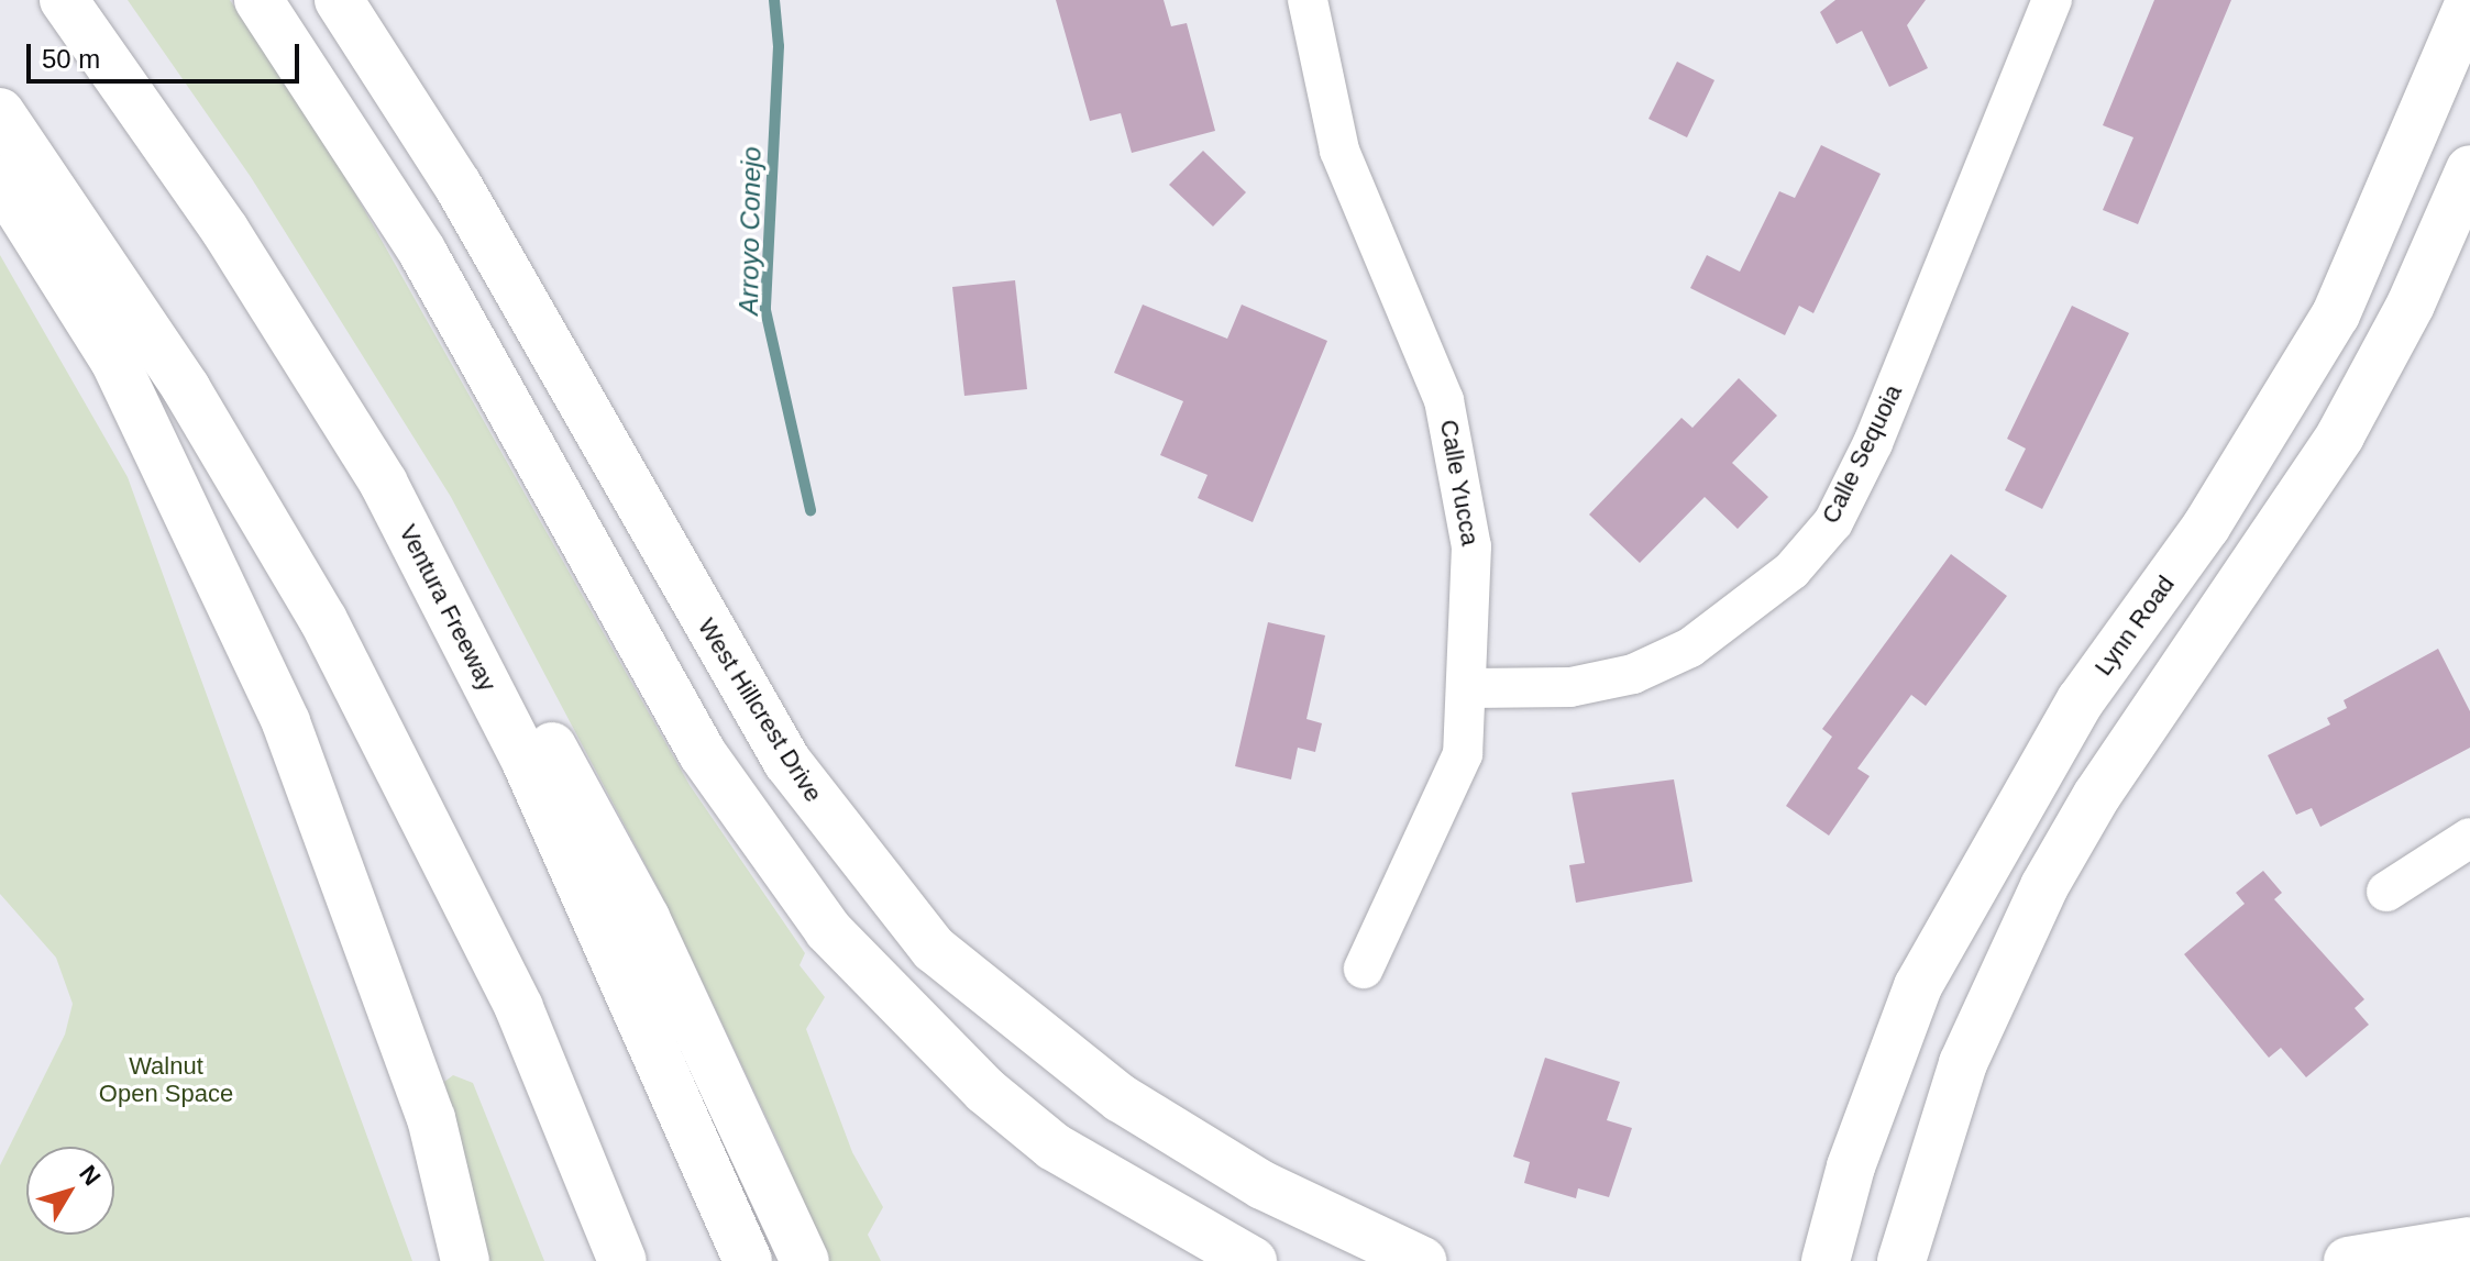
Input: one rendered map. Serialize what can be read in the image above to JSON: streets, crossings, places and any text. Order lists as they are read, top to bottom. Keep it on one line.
{"streets":{"main road":["Ventura Freeway","Lynn Road","West Hillcrest Drive"],"street":["Calle Sequoia","Calle Yucca"]},"crossings":[["Calle Sequoia","Calle Yucca"]],"water":["Arroyo Conejo"],"parks":["Walnut Open Space"],"scale_bar":"50 m","north":"top right"}
